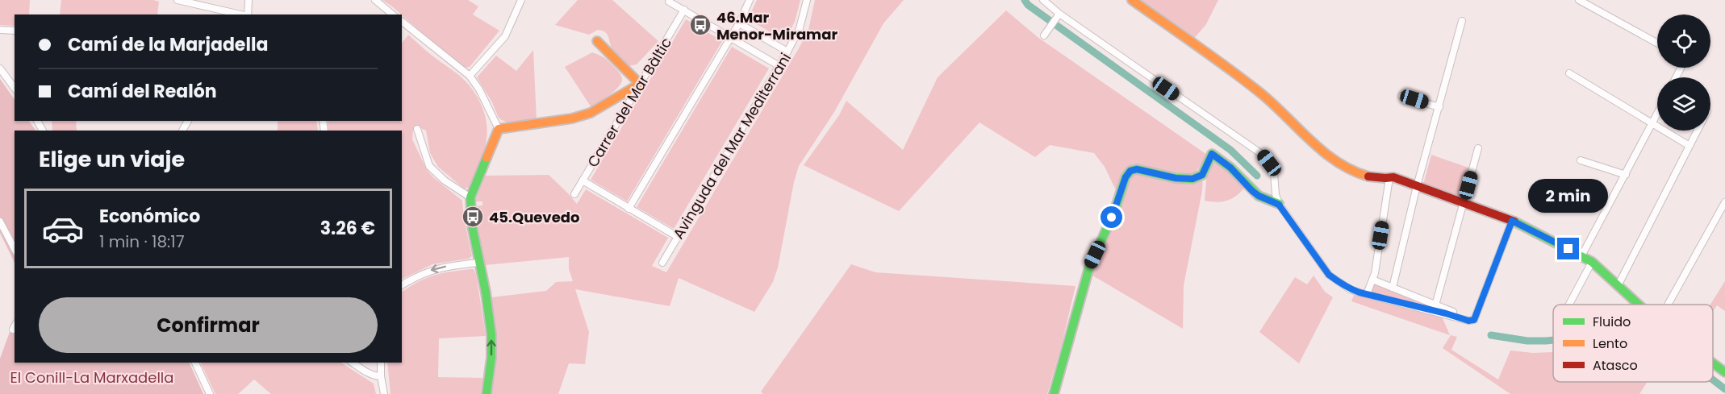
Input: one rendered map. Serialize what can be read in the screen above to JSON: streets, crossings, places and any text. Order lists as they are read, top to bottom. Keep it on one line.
{"streets":{"street":["Carrer del Mar Bàltic","Avinguda del Mar Mediterrani"]},"parks":["El Conill-La Marxadella"],"places":{"bus stop":["46.Mar Menor-Miramar","45.Quevedo"]},"legend":["Fluido","Lento","Atasco"],"page":{"banner":["Camí de la Marjadella","Camí del Realón"],"heading":"Elige un viaje","bubble":"2 min","list":[{"name":"Económico","note":"1 min · 18:17","value":"3.26 €"}],"buttons":"Confirmar"}}
